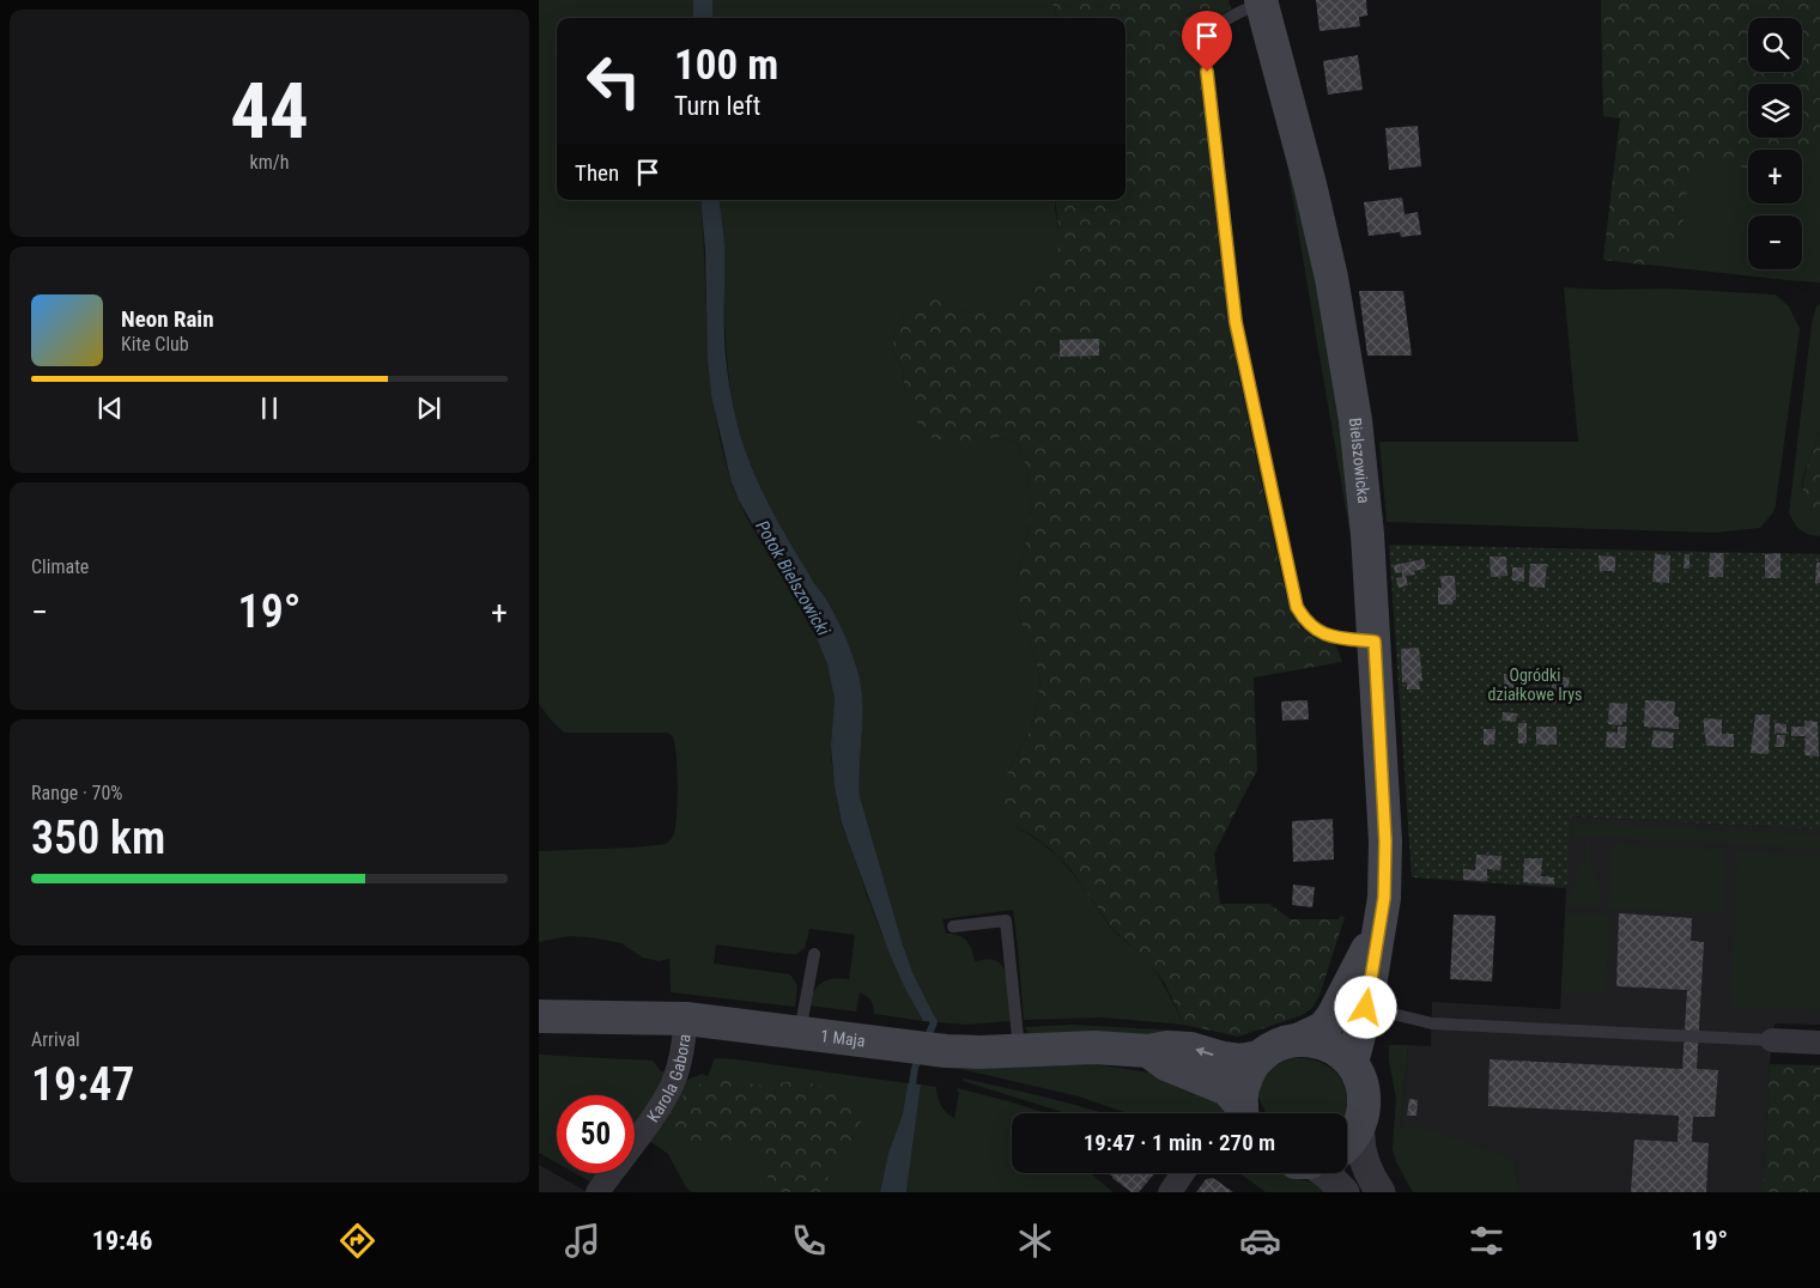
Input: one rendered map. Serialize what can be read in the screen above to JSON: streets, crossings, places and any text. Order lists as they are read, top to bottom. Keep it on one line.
{"streets":{"main road":["Bielszowicka","1 Maja"],"street":["Karola Gabora"]},"crossings":[["Bielszowicka","1 Maja"],["1 Maja","Karola Gabora"]],"water":["Potok Bielszowicki"],"parks":["Ogródki działkowe Irys"],"page":{"tile":[["44","km/h"],"Climate",["Range · 70%","350 km"],["Arrival","19:47"]],"map_buttons":["+","−"],"turn":["100 m","Turn left"],"then":"Then","song":["Neon Rain","Kite Club"],"heat":["−","19°","+"],"limit":"50","trip":"19:47 · 1 min · 270 m","tabs":["19:46","19°"]}}
